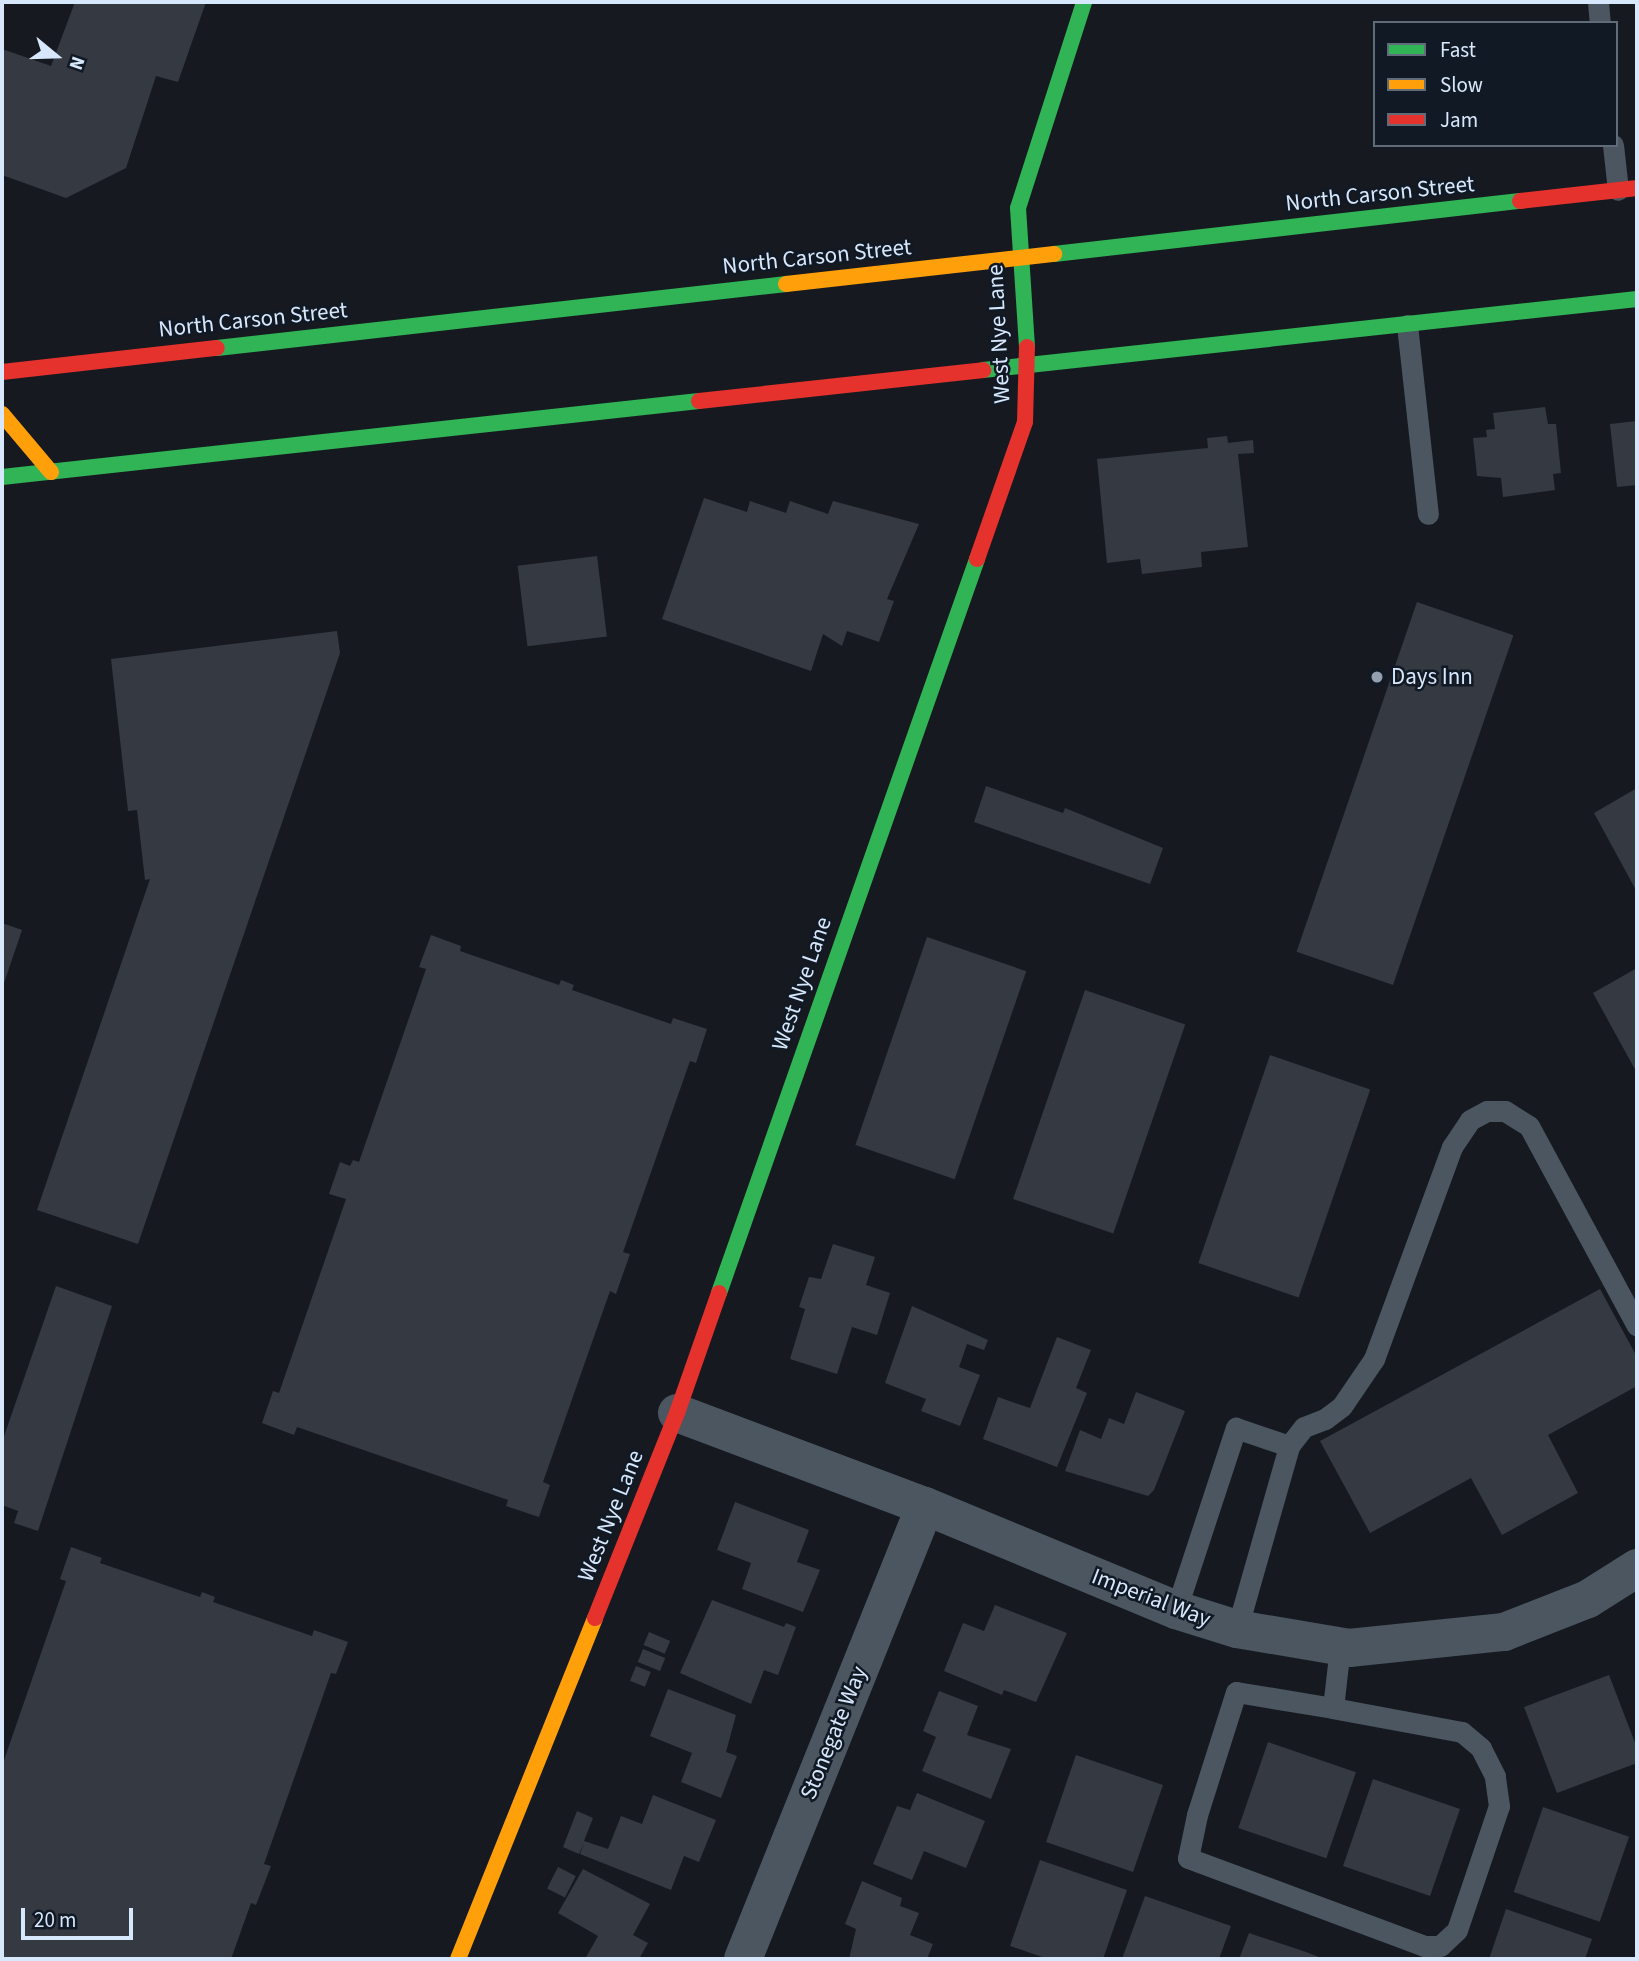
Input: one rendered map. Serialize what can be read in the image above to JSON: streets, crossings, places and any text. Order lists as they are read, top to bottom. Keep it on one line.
{"streets":{"main road":["North Carson Street","West Nye Lane"],"street":["Imperial Way","Stonegate Way"]},"crossings":[["North Carson Street","West Nye Lane"],["West Nye Lane","Imperial Way"],["Imperial Way","Stonegate Way"]],"places":["Days Inn"],"legend":["Fast","Slow","Jam"],"scale_bar":"20 m","north":"right"}
